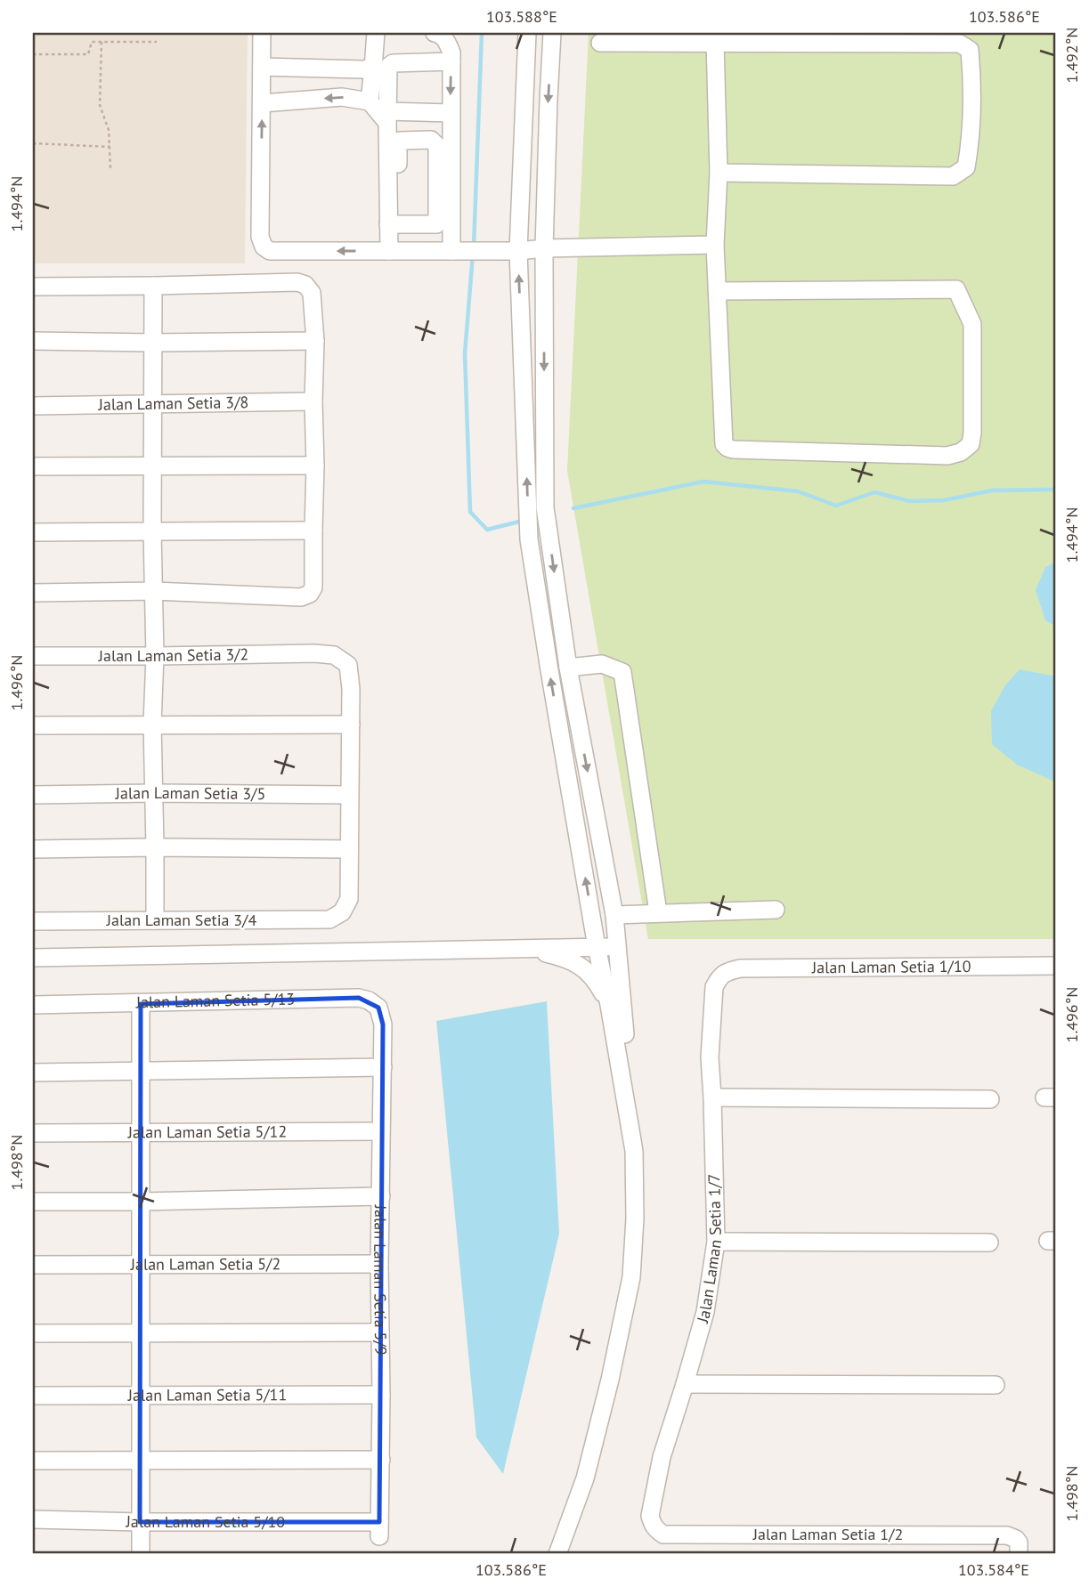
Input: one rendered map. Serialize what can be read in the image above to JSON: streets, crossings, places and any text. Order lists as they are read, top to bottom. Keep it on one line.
{"streets":{"street":["Jalan Laman Setia 3/8","Jalan Laman Setia 3/2","Jalan Laman Setia 3/5","Jalan Laman Setia 3/4","Jalan Laman Setia 1/10","Jalan Laman Setia 5/13","Jalan Laman Setia 5/12","Jalan Laman Setia 1/7","Jalan Laman Setia 5/2","Jalan Laman Setia 5/9","Jalan Laman Setia 5/11","Jalan Laman Setia 5/10","Jalan Laman Setia 1/2"]},"crossings":[["Jalan Laman Setia 1/10","Jalan Laman Setia 1/7"],["Jalan Laman Setia 5/13","Jalan Laman Setia 5/9"],["Jalan Laman Setia 5/12","Jalan Laman Setia 5/9"],["Jalan Laman Setia 1/7","Jalan Laman Setia 1/2"],["Jalan Laman Setia 5/2","Jalan Laman Setia 5/9"],["Jalan Laman Setia 5/9","Jalan Laman Setia 5/11"],["Jalan Laman Setia 5/9","Jalan Laman Setia 5/10"]],"coordinates":["103.588°E","103.586°E","1.492°N","1.494°N","1.496°N","1.498°N","103.584°E"]}
